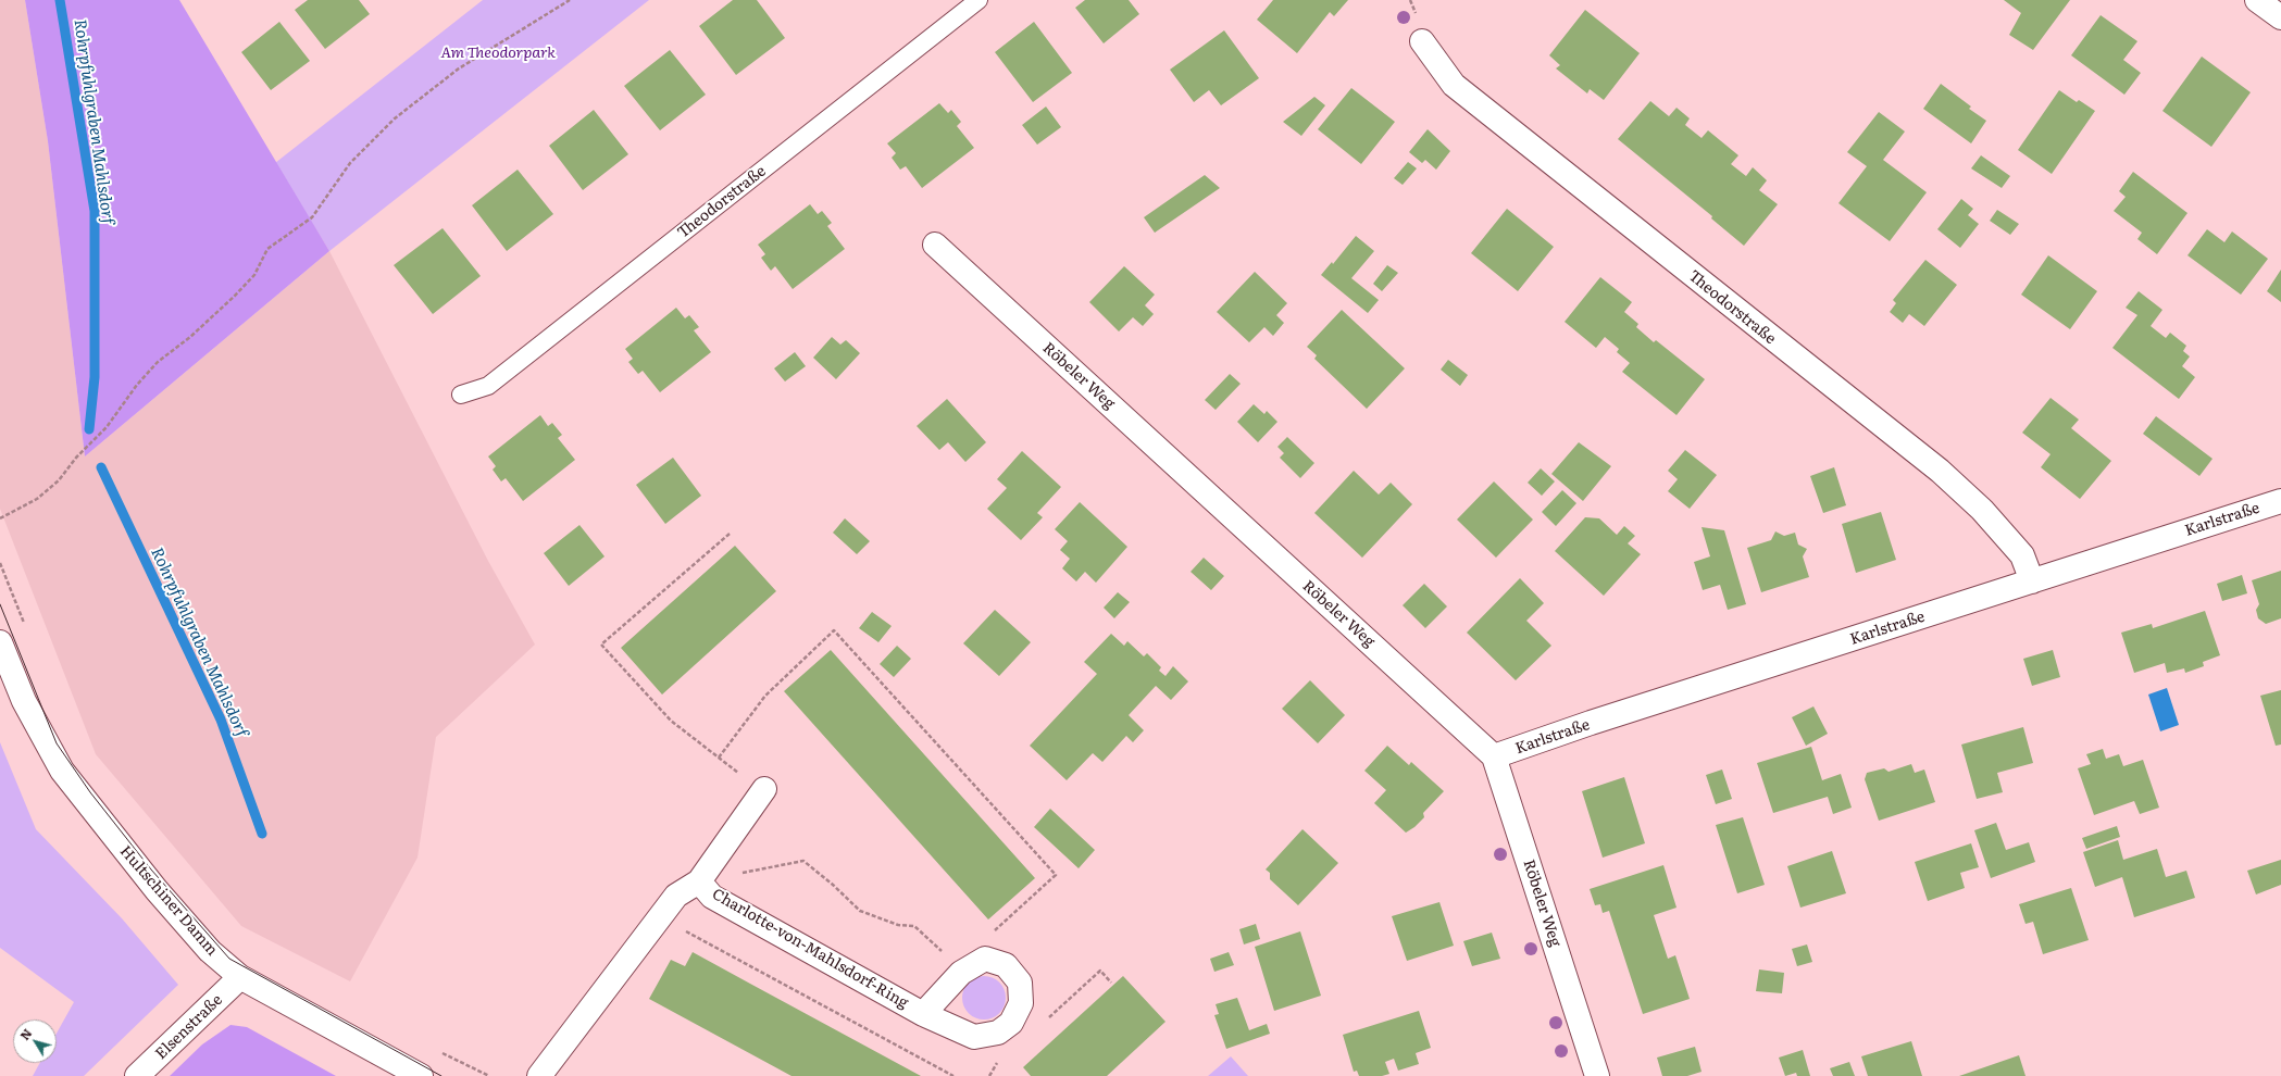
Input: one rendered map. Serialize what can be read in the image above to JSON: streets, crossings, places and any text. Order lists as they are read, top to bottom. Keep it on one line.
{"streets":{"street":["Theodorstraße","Röbeler Weg","Karlstraße","Hultschiner Damm","Charlotte-von-Mahlsdorf-Ring","Elsenstraße"]},"crossings":[["Theodorstraße","Karlstraße"],["Röbeler Weg","Karlstraße"],["Hultschiner Damm","Elsenstraße"]],"water":["Rohrpfuhlgraben Mahlsdorf"],"parks":["Am Theodorpark"],"north":"top left"}
